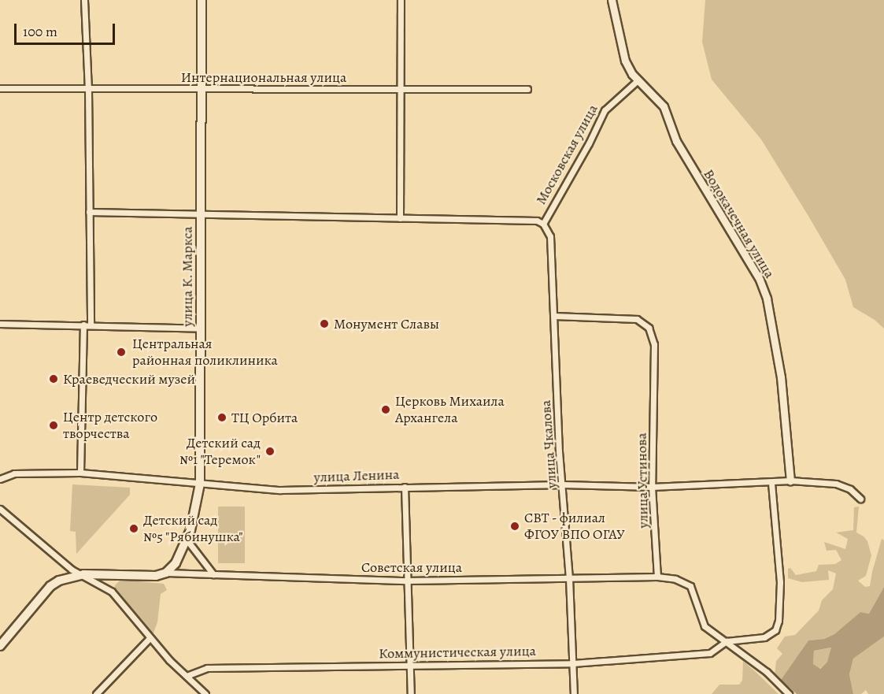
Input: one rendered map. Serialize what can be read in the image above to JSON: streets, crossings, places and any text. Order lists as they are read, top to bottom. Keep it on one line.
{"streets":{"main road":["улица К. Маркса"],"street":["Интернациональная улица","Московская улица","Водокачечная улица","улица Чкалова","улица Ленина","улица Устинова","Советская улица","Коммунистическая улица"]},"crossings":[["Интернациональная улица","улица К. Маркса"],["Московская улица","Водокачечная улица"],["Московская улица","улица Чкалова"],["Водокачечная улица","улица Ленина"],["улица К. Маркса","улица Ленина"],["улица К. Маркса","Советская улица"],["улица Чкалова","улица Ленина"],["улица Чкалова","улица Устинова"],["улица Чкалова","Советская улица"],["улица Чкалова","Коммунистическая улица"],["улица Ленина","улица Устинова"],["улица Устинова","Советская улица"]],"places":["Монумент Славы","Центральная районная поликлиника","Краеведческий музей","Церковь Михаила Архангела","ТЦ Орбита","Центр детского творчества","Детский сад №1 \"Теремок\"","СВТ - филиал ФГОУ ВПО ОГАУ","Детский сад №5 \"Рябинушка\""],"scale_bar":"100 m"}
